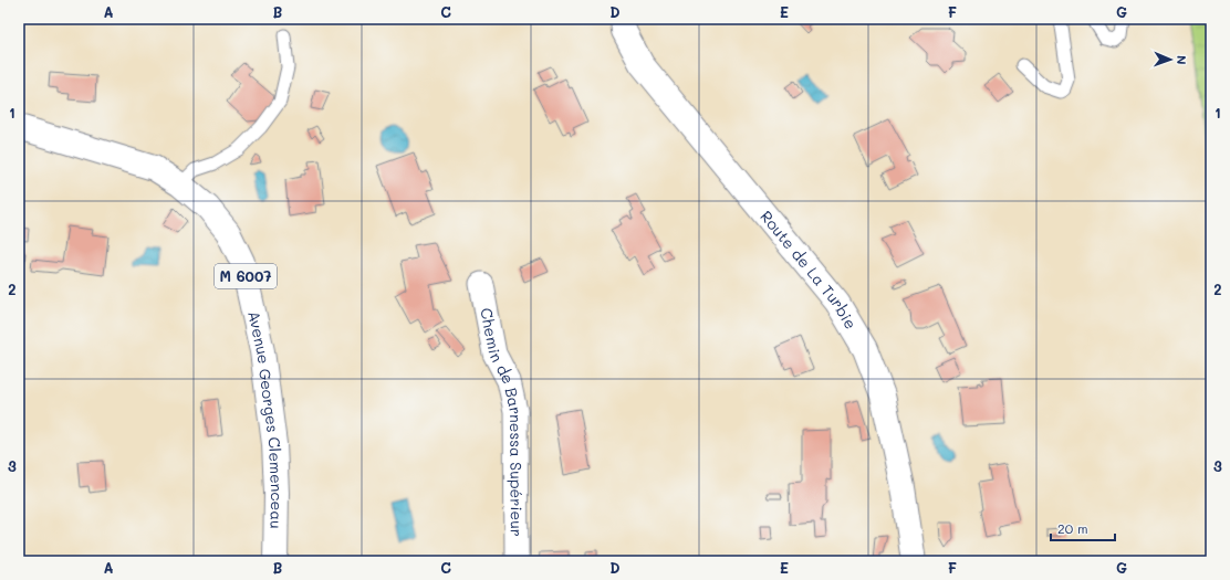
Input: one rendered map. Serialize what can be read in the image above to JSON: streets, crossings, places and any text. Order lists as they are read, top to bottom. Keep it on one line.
{"streets":{"main road":["Route de La Turbie","M 6007","Avenue Georges Clemenceau"],"street":["Chemin de Barnessa Supérieur"]},"scale_bar":"20 m","north":"right","grid":{"columns":["A","B","C","D","E","F","G"],"rows":["1","2","3"]}}
